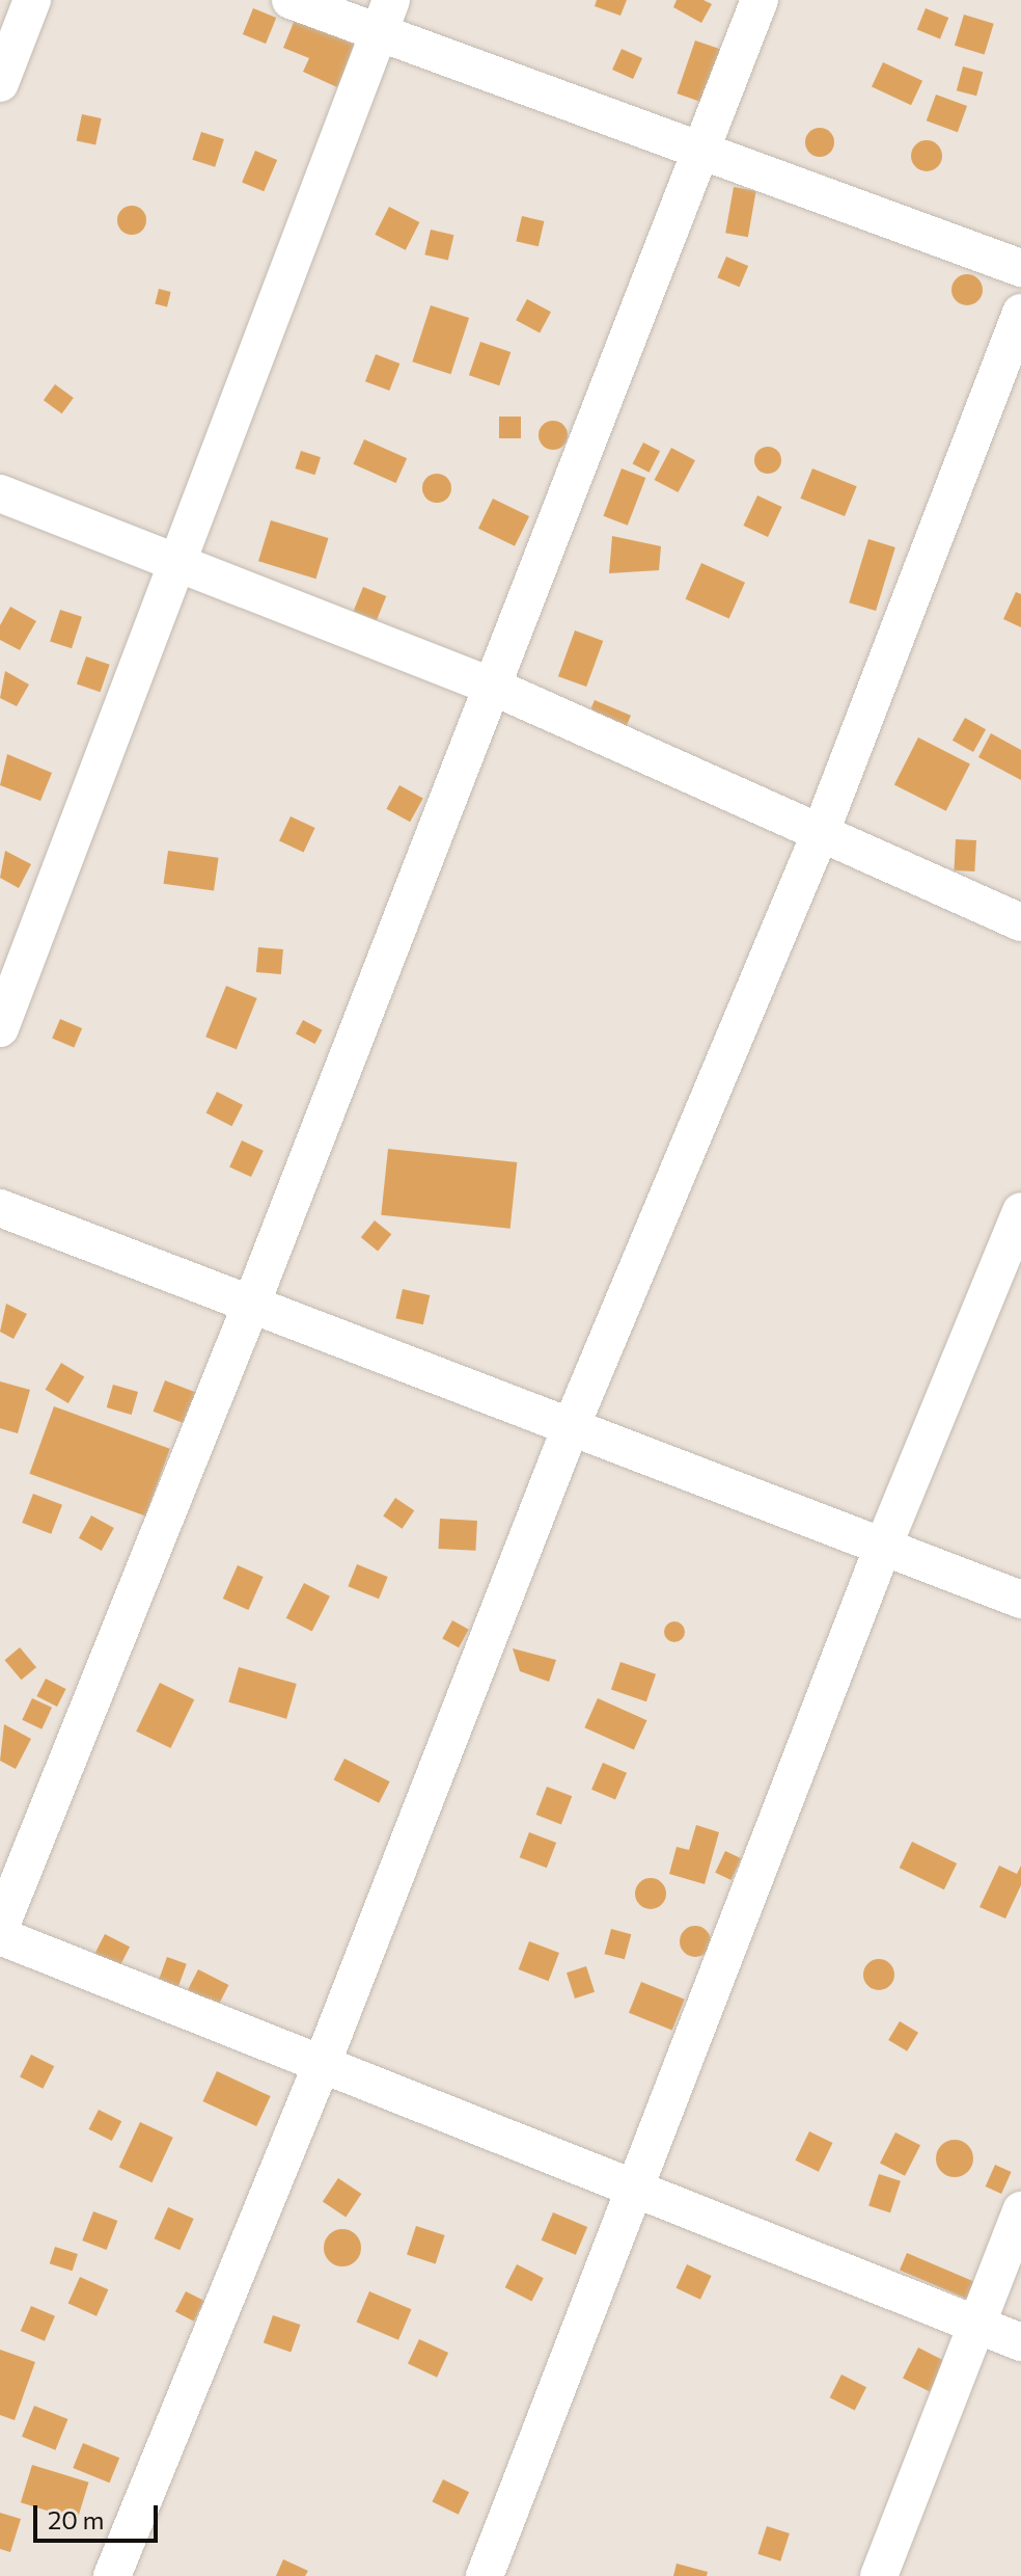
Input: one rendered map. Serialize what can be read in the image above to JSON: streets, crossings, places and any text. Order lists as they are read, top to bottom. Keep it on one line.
{"scale_bar":"20 m"}
